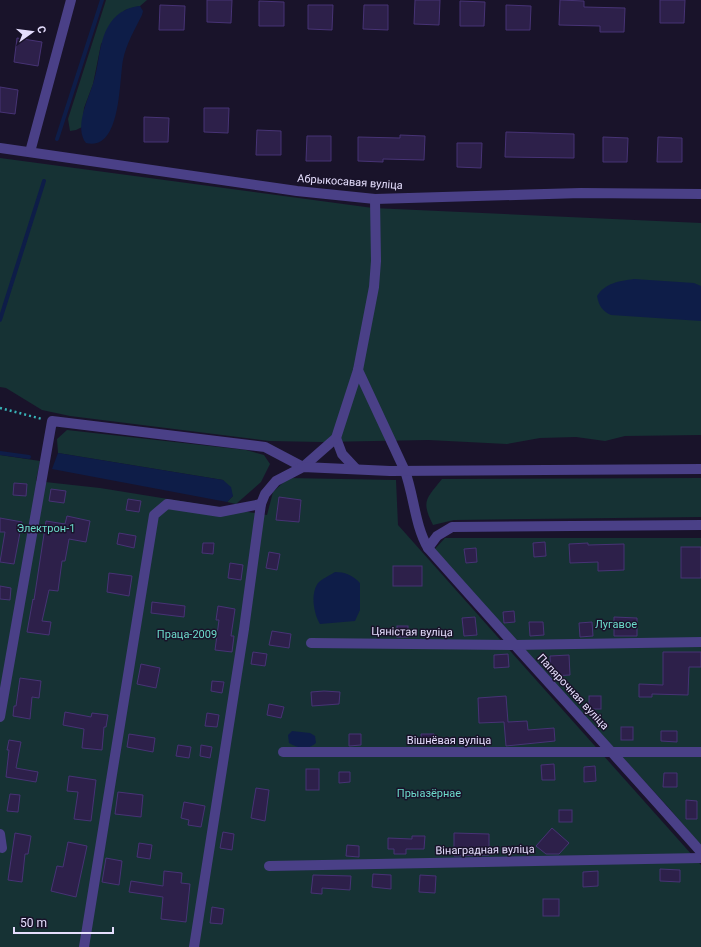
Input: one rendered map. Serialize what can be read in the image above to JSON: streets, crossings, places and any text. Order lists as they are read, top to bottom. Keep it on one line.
{"streets":{"street":["Абрыкосавая вуліца","Цяністая вуліца","Папярочная вуліца","Вішнёвая вуліца","Вінаградная вуліца"]},"crossings":[["Цяністая вуліца","Папярочная вуліца"],["Папярочная вуліца","Вішнёвая вуліца"]],"parks":["Электрон-1","Лугавое","Праца-2009","Прыазёрнае"],"scale_bar":"50 m","north":"right"}
